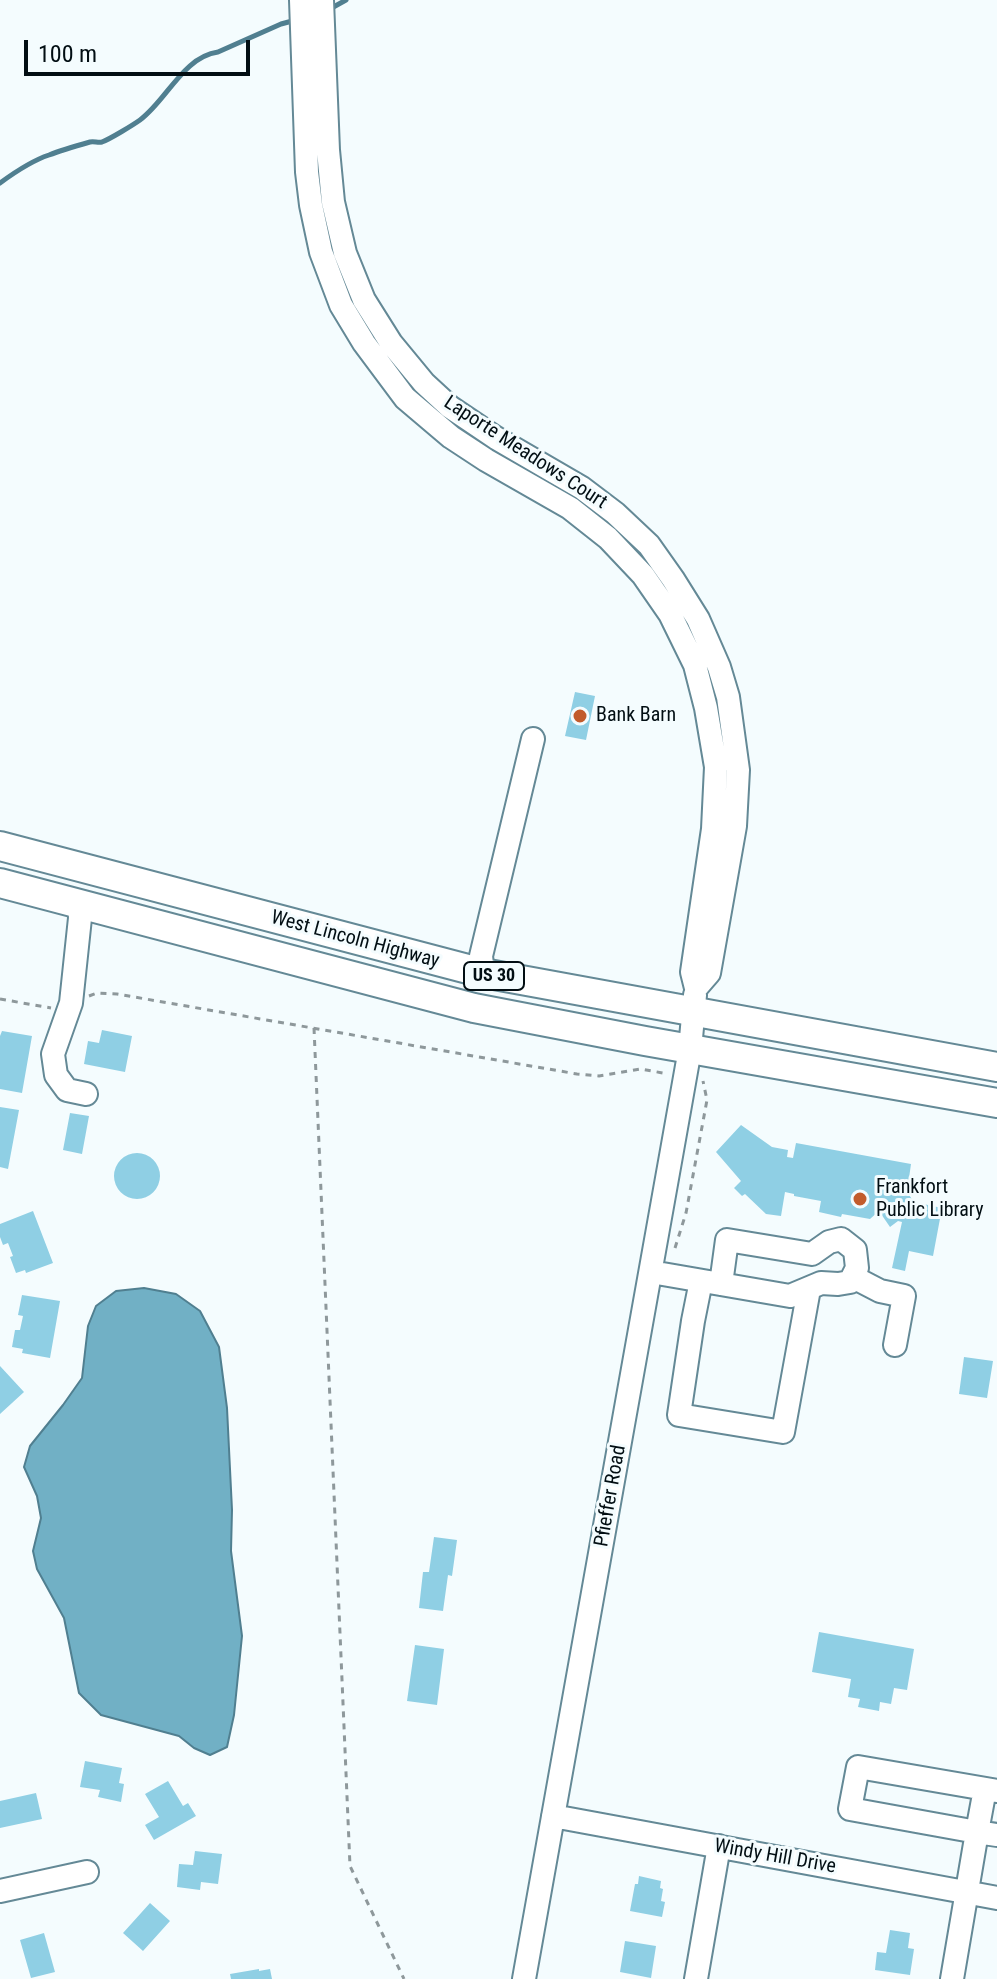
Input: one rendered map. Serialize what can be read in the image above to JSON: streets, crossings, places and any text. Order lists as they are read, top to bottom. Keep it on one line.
{"streets":{"main road":["West Lincoln Highway","US 30"],"street":["Laporte Meadows Court","Pfieffer Road","Windy Hill Drive"]},"crossings":[["Laporte Meadows Court","West Lincoln Highway"],["Laporte Meadows Court","Pfieffer Road"],["West Lincoln Highway","Pfieffer Road"],["Pfieffer Road","Windy Hill Drive"]],"places":["Bank Barn","Frankfort Public Library"],"scale_bar":"100 m"}
